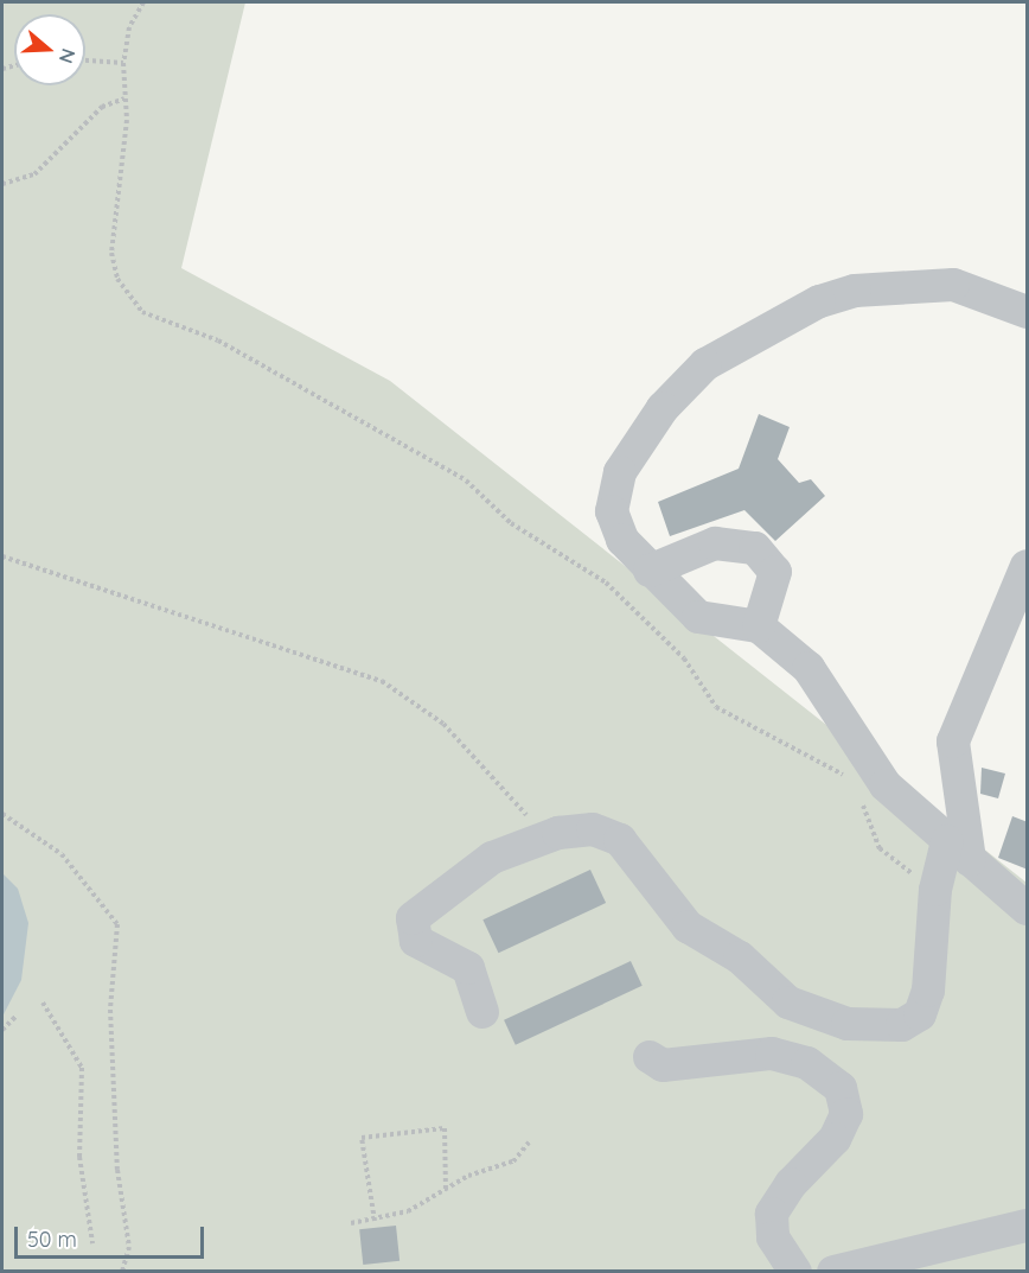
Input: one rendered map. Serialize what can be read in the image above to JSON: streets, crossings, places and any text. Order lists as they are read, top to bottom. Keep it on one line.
{"scale_bar":"50 m","north":"right"}
